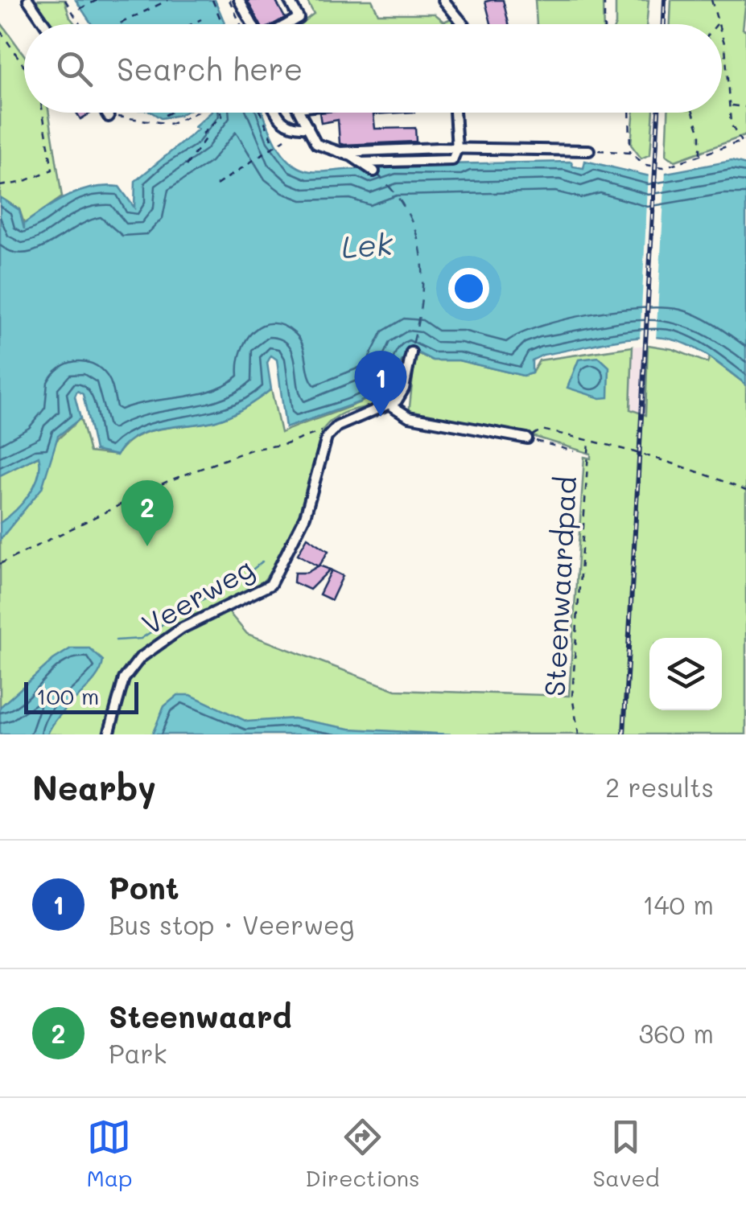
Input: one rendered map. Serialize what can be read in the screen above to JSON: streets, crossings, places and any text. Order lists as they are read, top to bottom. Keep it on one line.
{"streets":{"street":["Veerweg"],"path":["Steenwaardpad"]},"water":["Lek"],"scale_bar":"100 m","page":{"search":"Search here","pins":["1","2"],"scale":"100 m","heading":["Nearby","2 results"],"list":[{"mark":"1","name":"Pont","note":"Bus stop · Veerweg","value":"140 m"},{"mark":"2","name":"Steenwaard","note":"Park","value":"360 m"}],"nav":["Map","Directions","Saved"]}}
